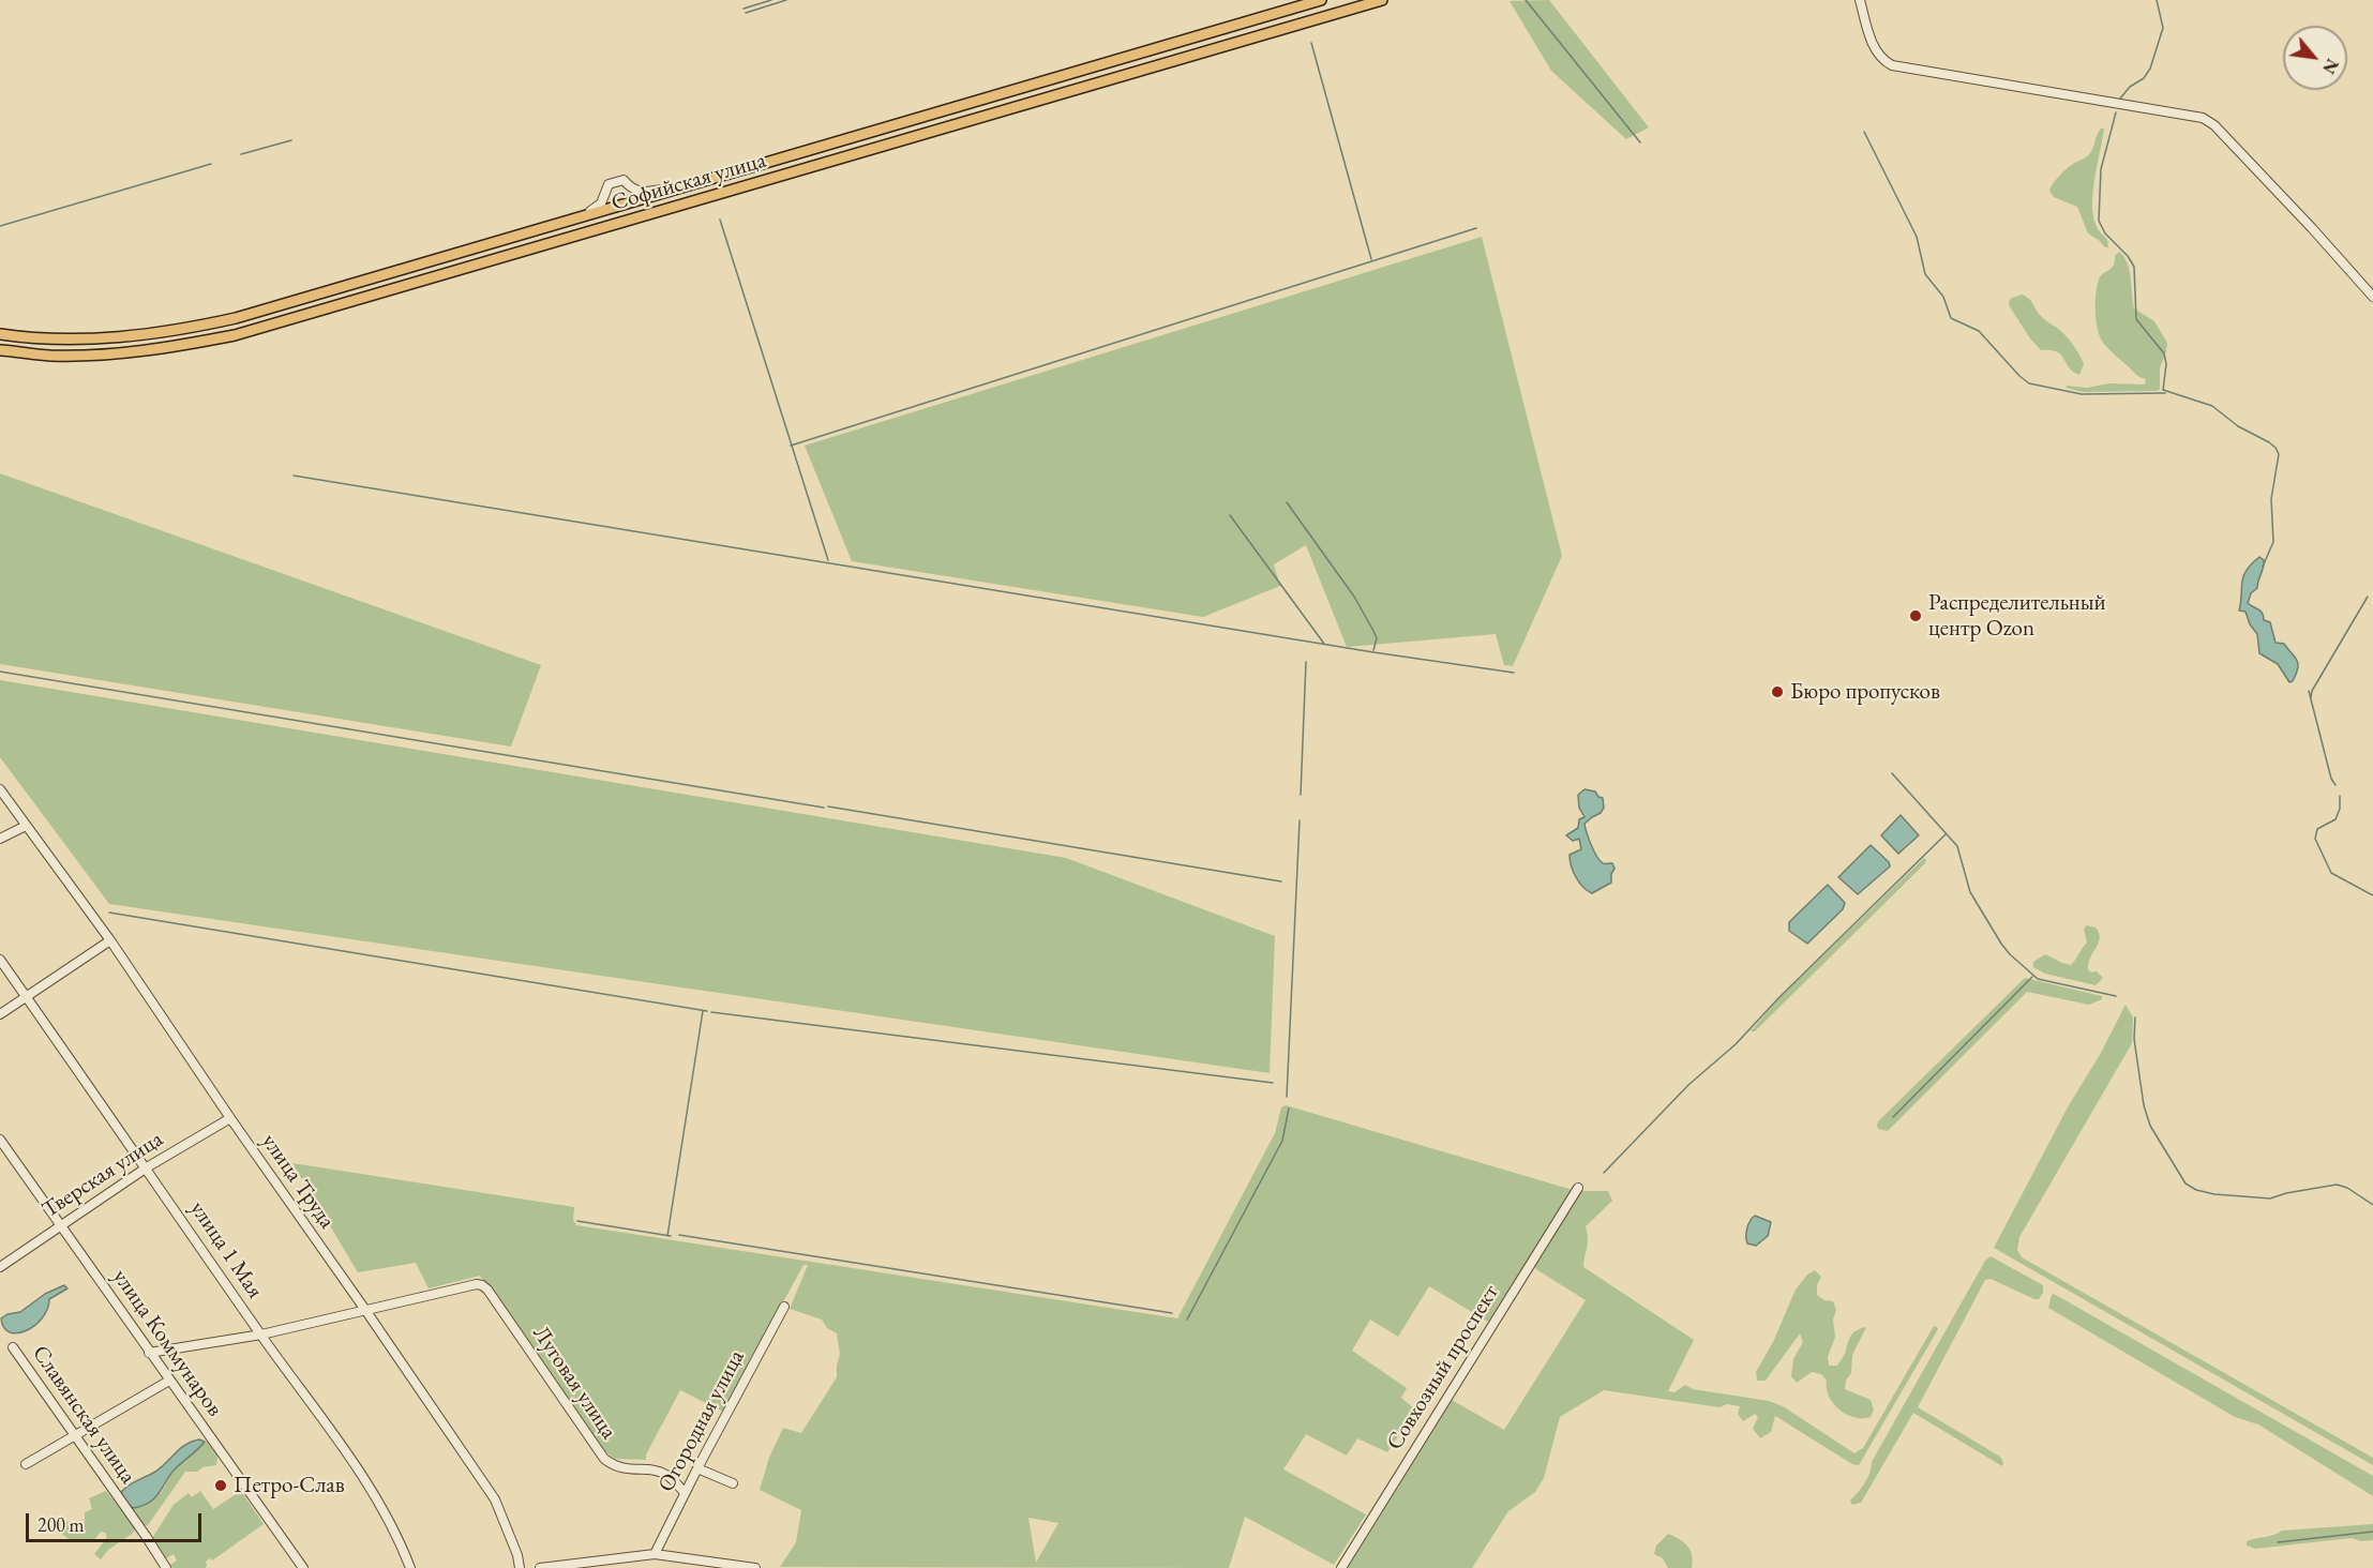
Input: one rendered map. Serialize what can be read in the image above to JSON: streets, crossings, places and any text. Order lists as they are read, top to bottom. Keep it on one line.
{"streets":{"main road":["Софийская улица"],"street":["Тверская улица","улица Труда","улица 1 Мая","улица Коммунаров","Совхозный проспект","Луговая улица","Славянская улица","Огородная улица"]},"crossings":[["Тверская улица","улица Труда"],["Тверская улица","улица 1 Мая"],["Тверская улица","улица Коммунаров"],["улица Труда","Луговая улица"],["Луговая улица","Огородная улица"]],"places":["Распределительный центр Ozon","Бюро пропусков","Петро-Слав"],"scale_bar":"200 m","north":"bottom right"}
